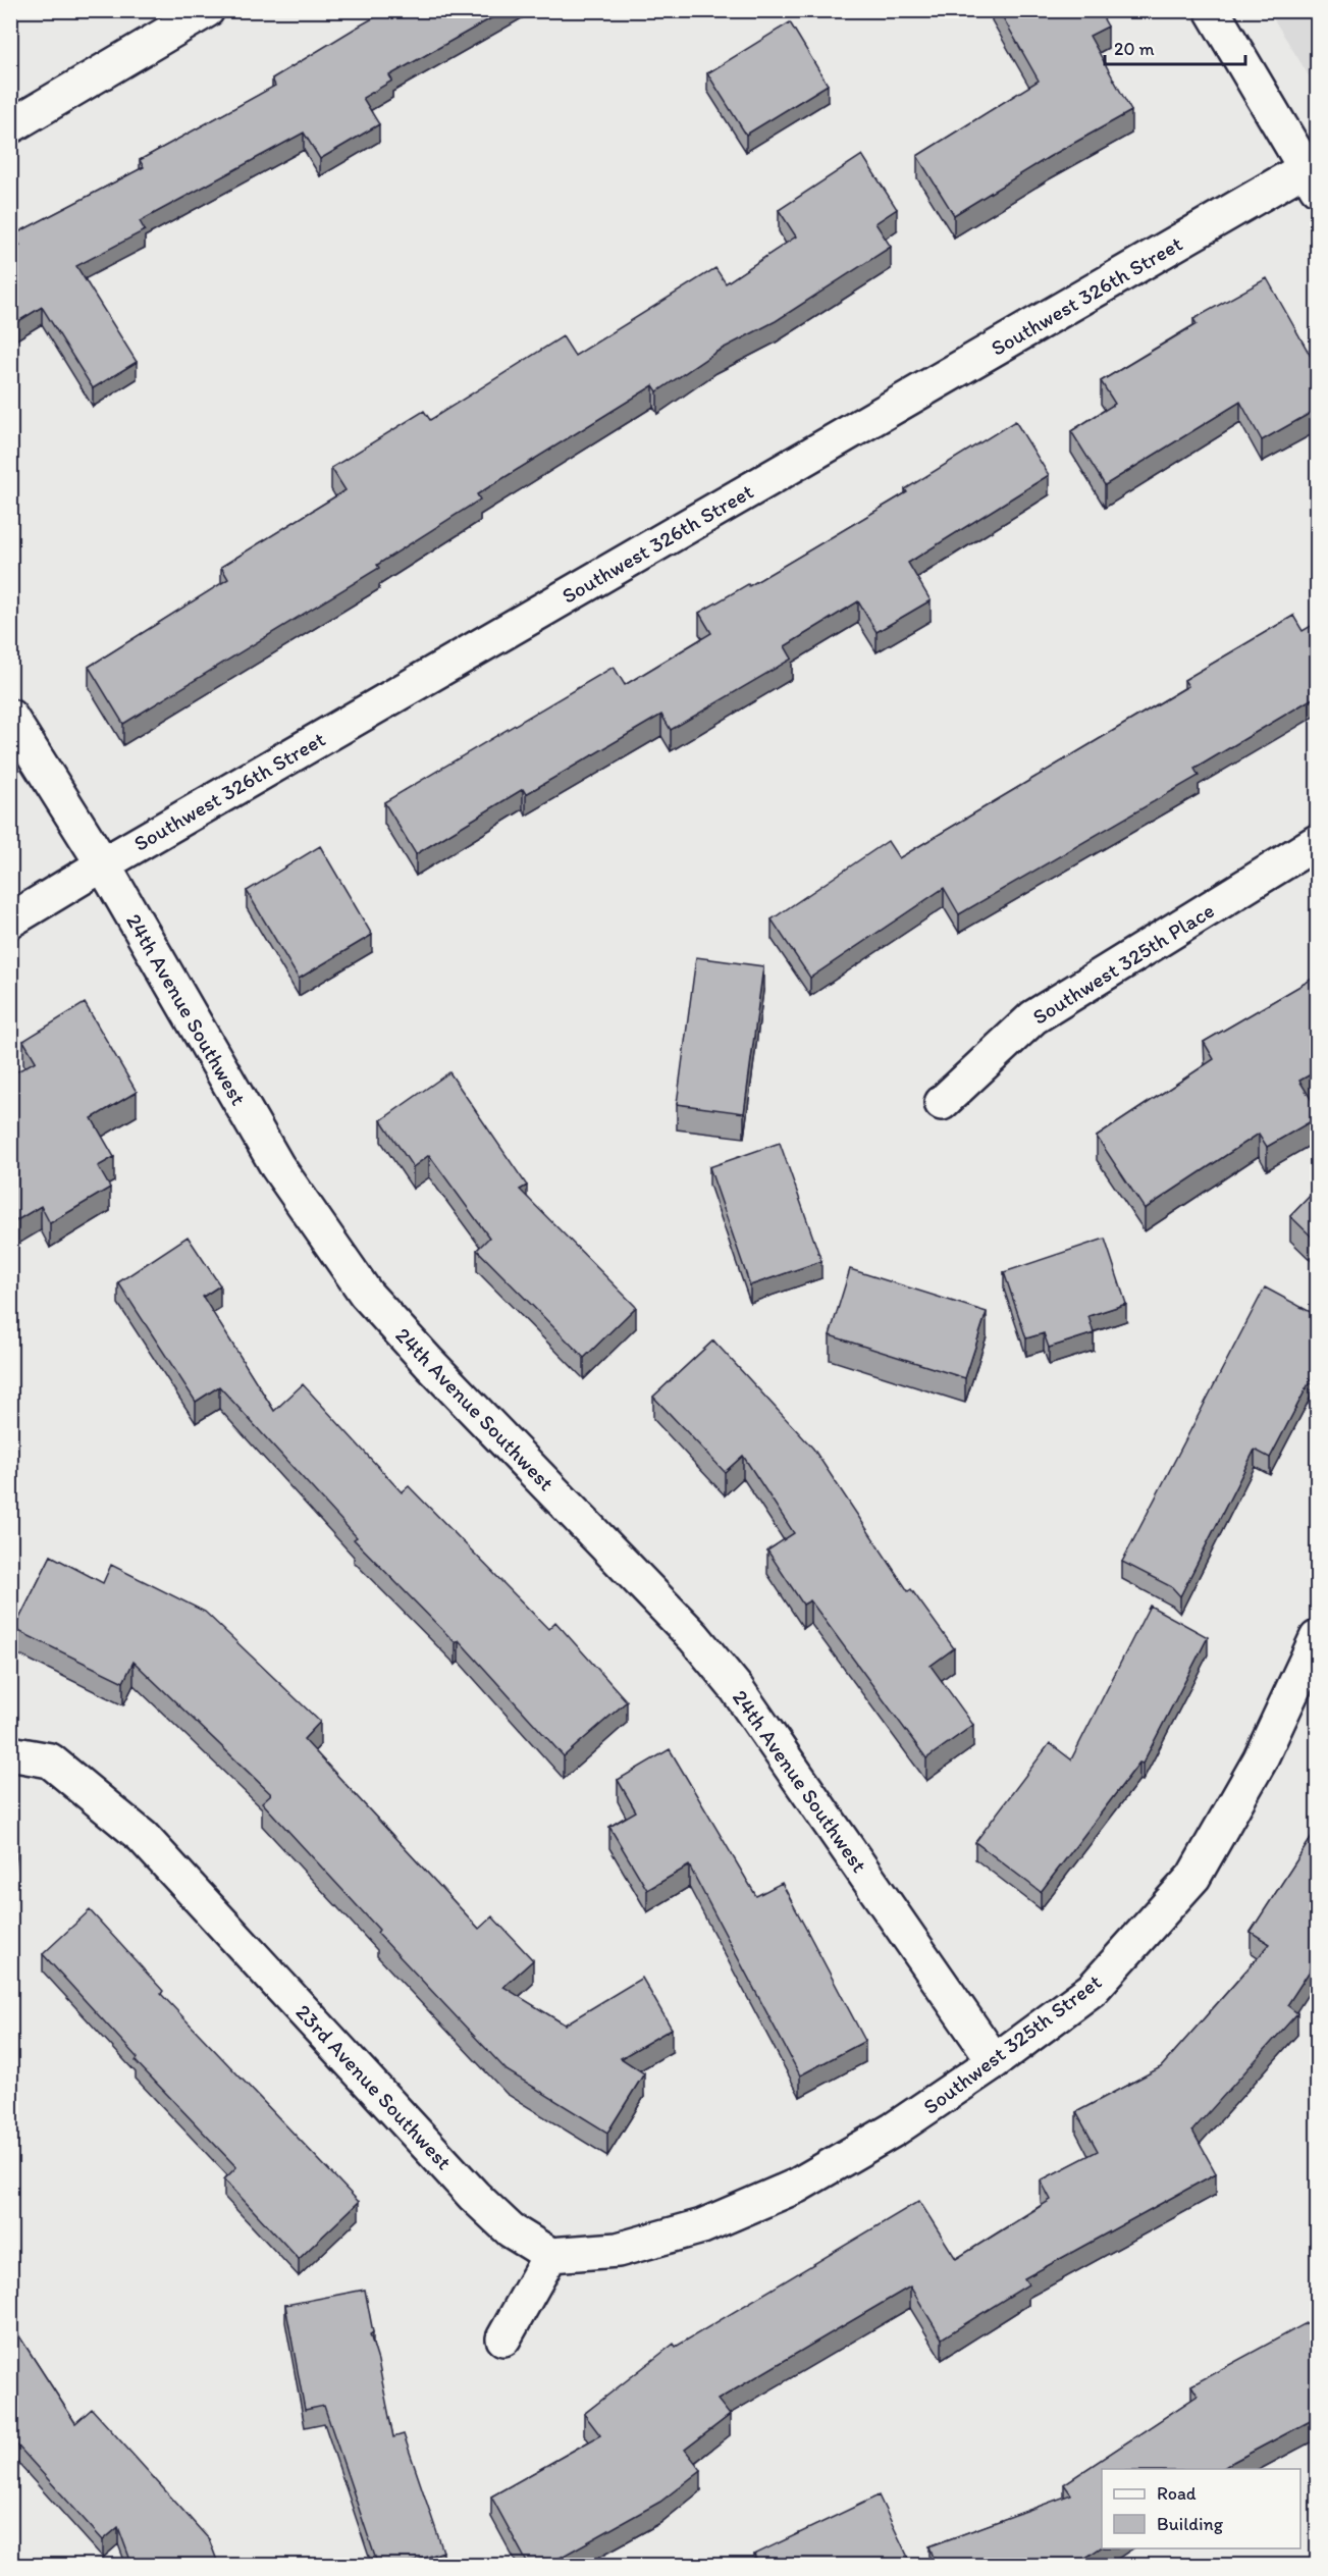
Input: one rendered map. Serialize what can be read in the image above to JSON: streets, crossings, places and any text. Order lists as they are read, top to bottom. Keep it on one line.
{"streets":{"street":["Southwest 326th Street","Southwest 325th Place","24th Avenue Southwest","Southwest 325th Street","23rd Avenue Southwest"]},"crossings":[["Southwest 326th Street","24th Avenue Southwest"],["24th Avenue Southwest","Southwest 325th Street"],["Southwest 325th Street","23rd Avenue Southwest"]],"legend":["Road","Building"],"scale_bar":"20 m"}
